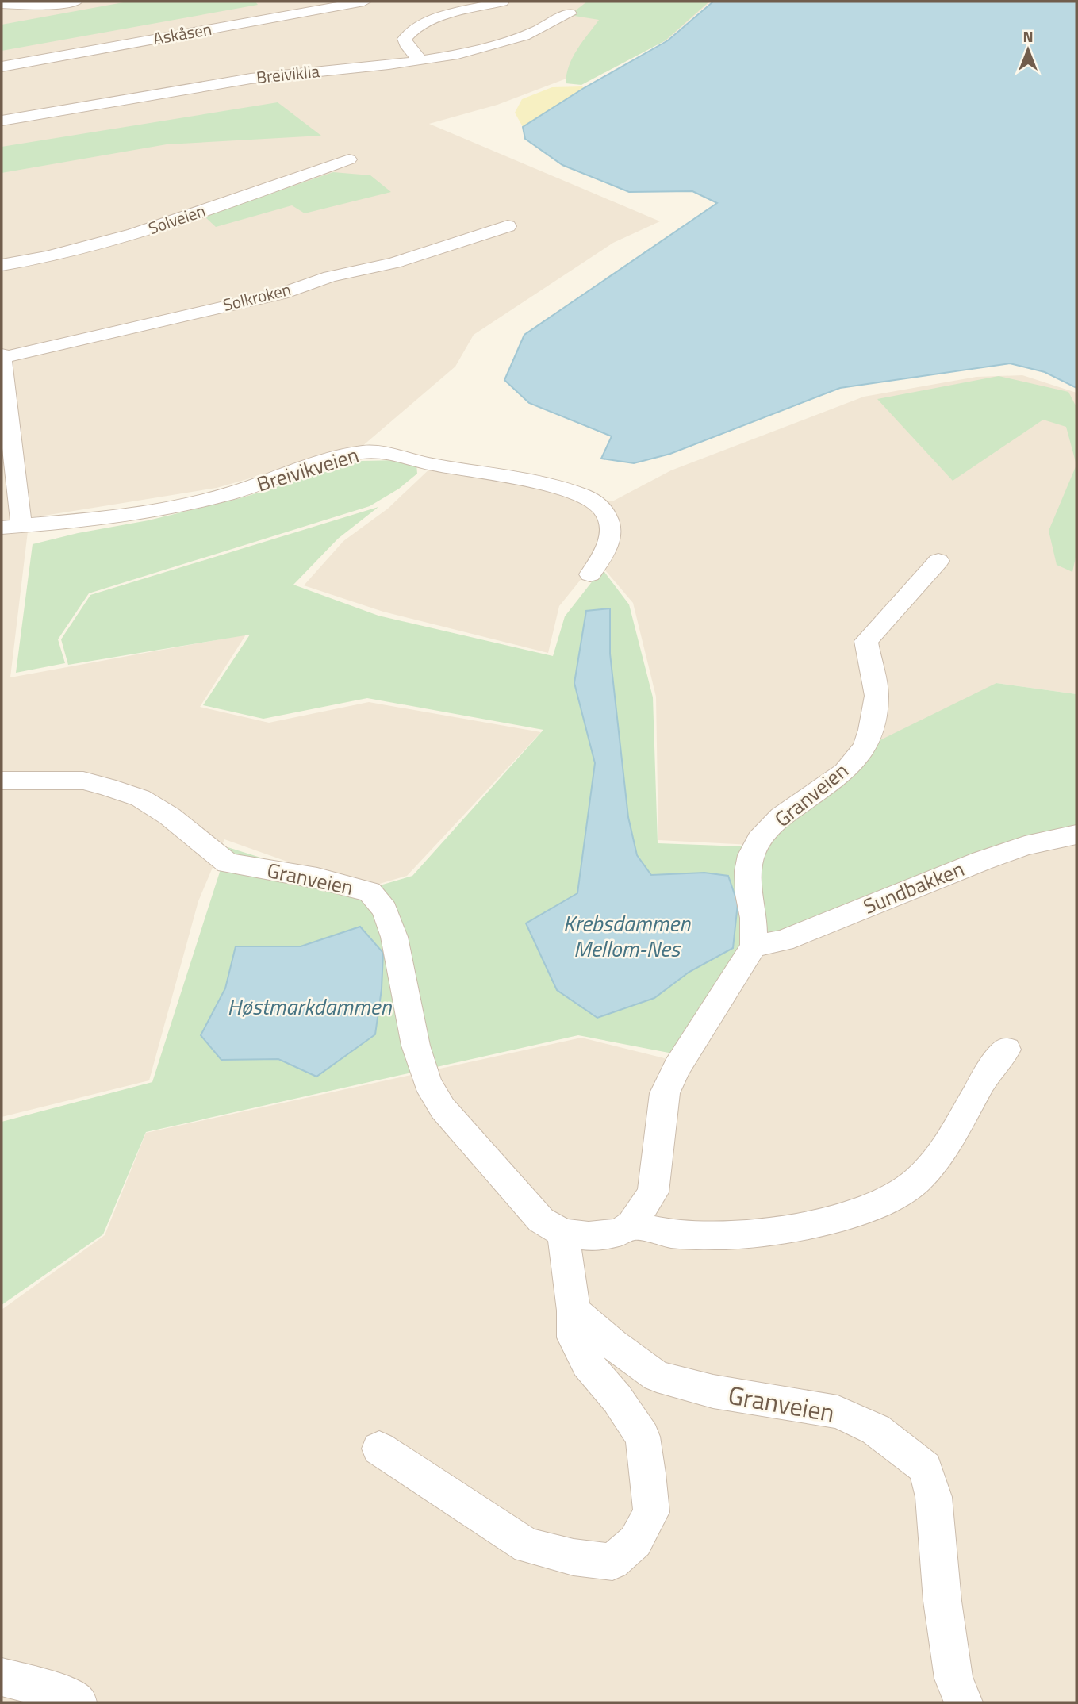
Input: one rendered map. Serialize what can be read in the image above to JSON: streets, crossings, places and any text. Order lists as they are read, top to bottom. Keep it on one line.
{"streets":{"street":["Askåsen","Breiviklia","Solveien","Solkroken","Breivikveien","Granveien","Sundbakken"]},"crossings":[["Solkroken","Breivikveien"],["Granveien","Sundbakken"]],"water":["Krebsdammen Mellom-Nes","Høstmarkdammen"],"north":"top"}
